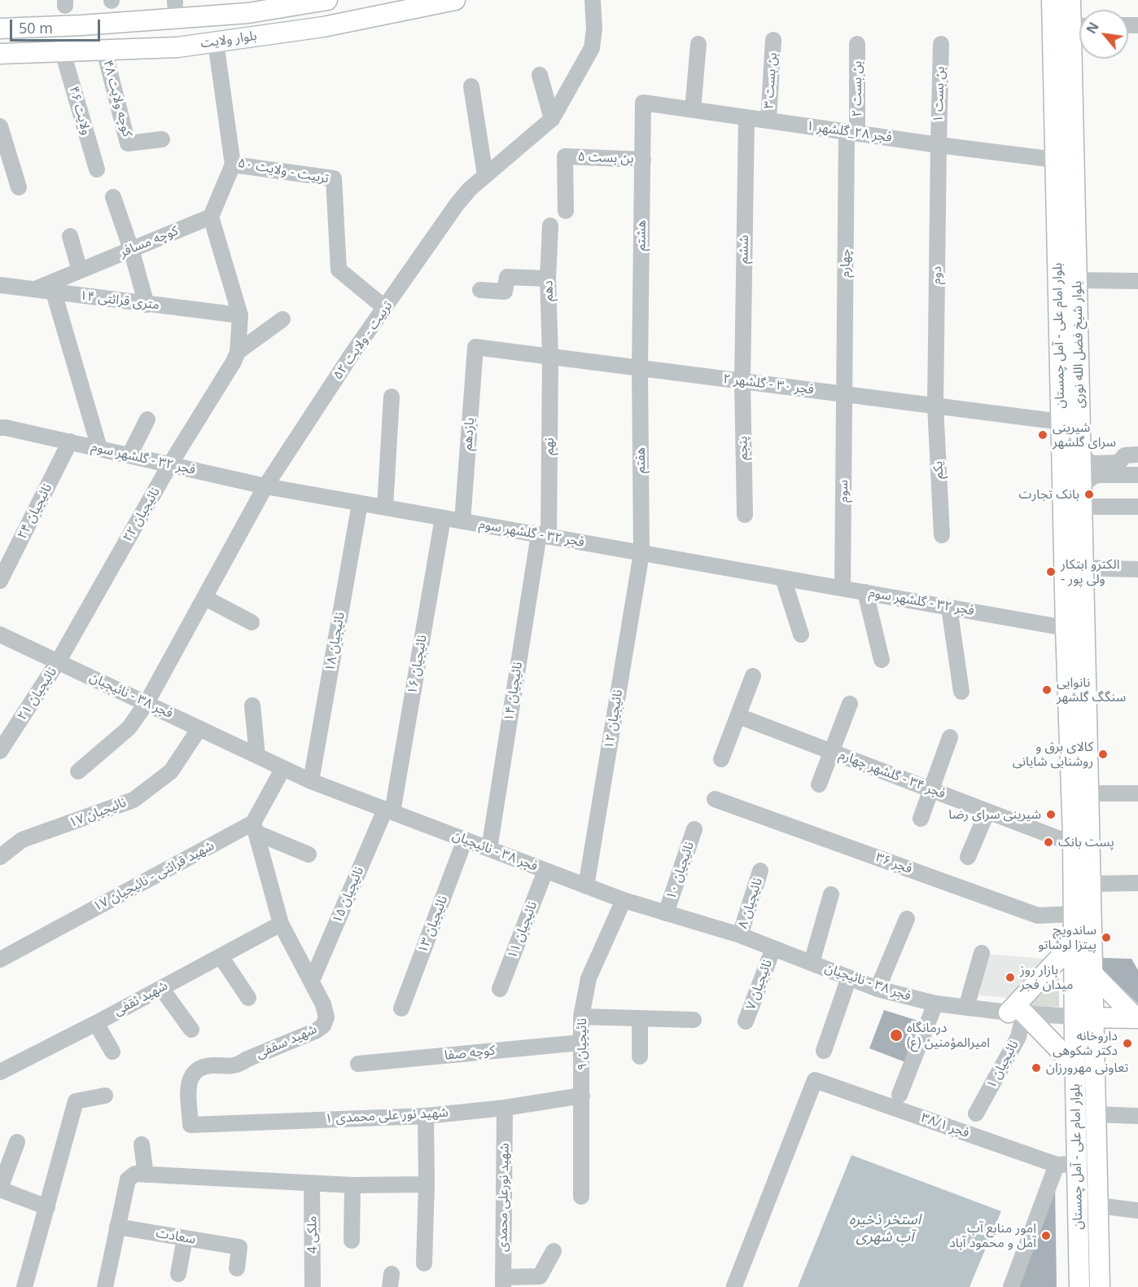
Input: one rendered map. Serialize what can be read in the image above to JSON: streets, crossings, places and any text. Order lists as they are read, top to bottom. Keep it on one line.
{"streets":{"main road":["بلوار ولایت","بلوار امام علی - آمل چمستان","بلوار شیخ فضل الله نوری"],"street":["بن بست ۳","بن بست ۲","بن بست ۱","کوچه ولایت ۴۸","ولایت ۴۶","فجر ۲۸_گلشهر ۱","بن بست ۵","تربیت - ولایت ۵۰","هشتم","کوچه مسافر","ششم","چهارم","دوم","دهم","۱۴ متری قرائتی","تربیت - ولایت ۵۲","فجر ۳۰ - گلشهر ۲","یازدهم","نهم","پنجم","فجر ۳۲ - گلشهر سوم","هفتم","یکم","سوم","نائیجیان ۲۴","نائیجیان ۲۲","نائیجیان ۱۸","نائیجیان ۱۶","نائیجیان ۱۴","نائیجیان ۲۱","فجر ۳۸ - نائیجیان","نائیجیان ۱۲","فجر ۳۴ - گلشهر چهارم","نائیجیان ۱۷","فجر ۳۶","نائیجیان ۱۰","شهید قرائتی - نائیجیان ۱۷","نائیجیان ۱۵","نائیجیان ۸","نائیجیان ۱۳","نائیجیان ۱۱","نائیجیان ۷","شهید ثقفی","شهید سقفی","نائیجیان ۹","کوچه صفا","نائیجیان ۱","شهید نور علی محمدی ۱","فجر ۳۸/۱","شهید نورعلی محمدی","ملکی 4","سعادت"]},"crossings":[["بلوار ولایت","کوچه ولایت ۴۸"],["بلوار ولایت","ولایت ۴۶"],["بلوار ولایت","تربیت - ولایت ۵۰"],["بن بست ۳","فجر ۲۸_گلشهر ۱"],["بن بست ۲","فجر ۲۸_گلشهر ۱"],["بن بست ۲","چهارم"],["بن بست ۱","فجر ۲۸_گلشهر ۱"],["بن بست ۱","دوم"],["فجر ۲۸_گلشهر ۱","هشتم"],["فجر ۲۸_گلشهر ۱","ششم"],["فجر ۲۸_گلشهر ۱","چهارم"],["فجر ۲۸_گلشهر ۱","دوم"],["فجر ۲۸_گلشهر ۱","بلوار امام علی - آمل چمستان"],["بن بست ۵","هشتم"],["تربیت - ولایت ۵۰","تربیت - ولایت ۵۲"],["هشتم","فجر ۳۰ - گلشهر ۲"],["هشتم","هفتم"],["کوچه مسافر","۱۴ متری قرائتی"],["ششم","فجر ۳۰ - گلشهر ۲"],["ششم","پنجم"],["چهارم","فجر ۳۰ - گلشهر ۲"],["چهارم","سوم"],["دوم","فجر ۳۰ - گلشهر ۲"],["دوم","یکم"],["دهم","فجر ۳۰ - گلشهر ۲"],["دهم","نهم"],["۱۴ متری قرائتی","نائیجیان ۲۲"],["بلوار امام علی - آمل چمستان","بلوار شیخ فضل الله نوری"],["بلوار امام علی - آمل چمستان","فجر ۳۰ - گلشهر ۲"],["بلوار امام علی - آمل چمستان","فجر ۳۲ - گلشهر سوم"],["بلوار امام علی - آمل چمستان","فجر ۳۸ - نائیجیان"],["بلوار امام علی - آمل چمستان","فجر ۳۴ - گلشهر چهارم"],["بلوار امام علی - آمل چمستان","فجر ۳۶"],["بلوار امام علی - آمل چمستان","فجر ۳۸/۱"],["تربیت - ولایت ۵۲","فجر ۳۲ - گلشهر سوم"],["تربیت - ولایت ۵۲","فجر ۳۸ - نائیجیان"],["فجر ۳۰ - گلشهر ۲","یازدهم"],["فجر ۳۰ - گلشهر ۲","نهم"],["فجر ۳۰ - گلشهر ۲","پنجم"],["فجر ۳۰ - گلشهر ۲","هفتم"],["فجر ۳۰ - گلشهر ۲","یکم"],["فجر ۳۰ - گلشهر ۲","سوم"],["یازدهم","فجر ۳۲ - گلشهر سوم"],["نهم","فجر ۳۲ - گلشهر سوم"],["نهم","نائیجیان ۱۴"],["فجر ۳۲ - گلشهر سوم","هفتم"],["فجر ۳۲ - گلشهر سوم","سوم"],["فجر ۳۲ - گلشهر سوم","نائیجیان ۲۴"],["فجر ۳۲ - گلشهر سوم","نائیجیان ۲۲"],["فجر ۳۲ - گلشهر سوم","نائیجیان ۱۸"],["فجر ۳۲ - گلشهر سوم","نائیجیان ۱۶"],["فجر ۳۲ - گلشهر سوم","نائیجیان ۱۴"],["فجر ۳۲ - گلشهر سوم","نائیجیان ۱۲"],["هفتم","نائیجیان ۱۲"],["نائیجیان ۲۲","نائیجیان ۲۱"],["نائیجیان ۲۲","فجر ۳۸ - نائیجیان"],["نائیجیان ۱۸","فجر ۳۸ - نائیجیان"],["نائیجیان ۱۶","فجر ۳۸ - نائیجیان"],["نائیجیان ۱۶","نائیجیان ۱۵"],["نائیجیان ۱۴","فجر ۳۸ - نائیجیان"],["نائیجیان ۲۱","فجر ۳۸ - نائیجیان"],["فجر ۳۸ - نائیجیان","نائیجیان ۱۲"],["فجر ۳۸ - نائیجیان","نائیجیان ۱۷"],["فجر ۳۸ - نائیجیان","نائیجیان ۱۰"],["فجر ۳۸ - نائیجیان","نائیجیان ۱۵"],["فجر ۳۸ - نائیجیان","نائیجیان ۸"],["فجر ۳۸ - نائیجیان","نائیجیان ۱۳"],["فجر ۳۸ - نائیجیان","نائیجیان ۱۱"],["فجر ۳۸ - نائیجیان","نائیجیان ۷"],["فجر ۳۸ - نائیجیان","نائیجیان ۹"],["فجر ۳۸ - نائیجیان","نائیجیان ۱"],["شهید قرائتی - نائیجیان ۱۷","شهید سقفی"],["نائیجیان ۱۵","شهید سقفی"],["شهید ثقفی","شهید سقفی"],["شهید سقفی","شهید نور علی محمدی ۱"],["نائیجیان ۹","کوچه صفا"],["نائیجیان ۹","شهید نور علی محمدی ۱"],["شهید نور علی محمدی ۱","شهید نورعلی محمدی"]],"water":["استخر ذخیره آب شهری"],"places":["شیرینی سرای گلشهر","بانک تجارت","الکترو ابتکار - ولی پور","نانوایی سنگگ گلشهر","کالای برق و روشنایی شایانی","شیرینی سرای رضا","پست بانک","ساندویچ پیتزا لوشاتو","بازار روز میدان فجر","درمانگاه امیرالمؤمنین (ع)","داروخانه دکتر شکوهی","تعاونی مهرورزان","امور منابع آب آمل و محمود آباد"],"scale_bar":"50 m","north":"top left"}
